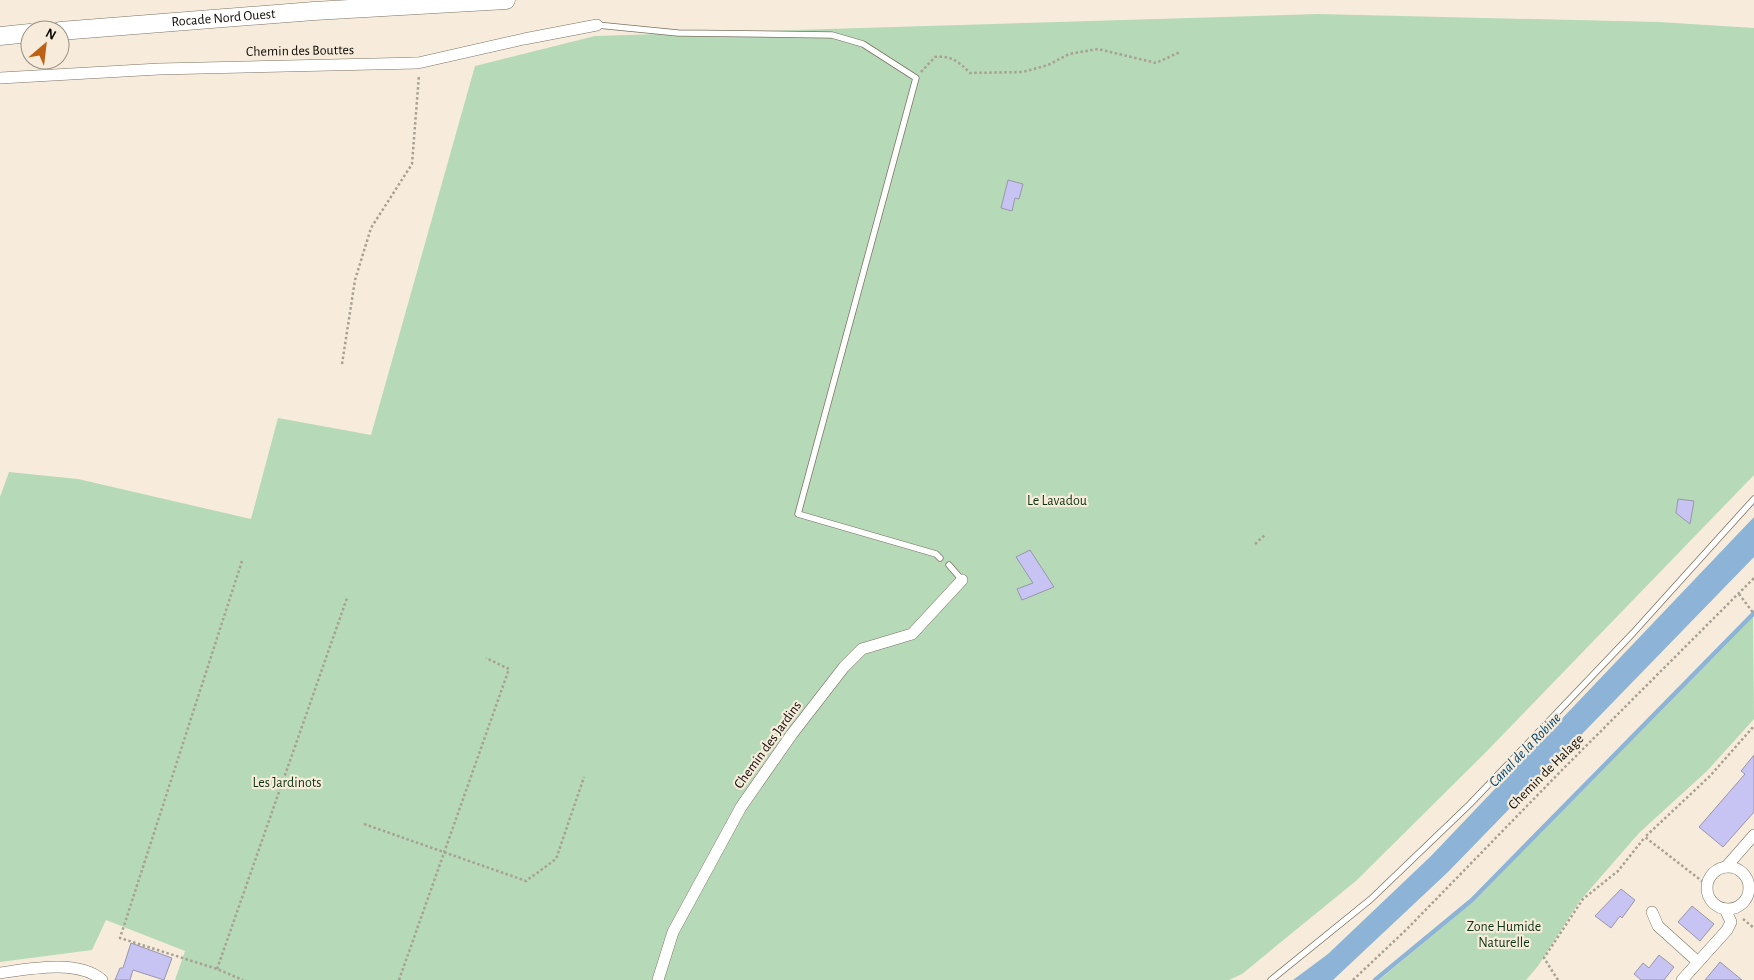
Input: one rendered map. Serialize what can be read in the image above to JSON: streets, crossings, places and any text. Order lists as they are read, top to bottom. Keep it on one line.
{"streets":{"main road":["Rocade Nord Ouest"],"street":["Chemin des Bouttes","Chemin des Jardins"],"path":["Chemin de Halage"]},"water":["Canal de la Robine"],"parks":["Le Lavadou","Les Jardinots","Zone Humide Naturelle"],"north":"top right"}
